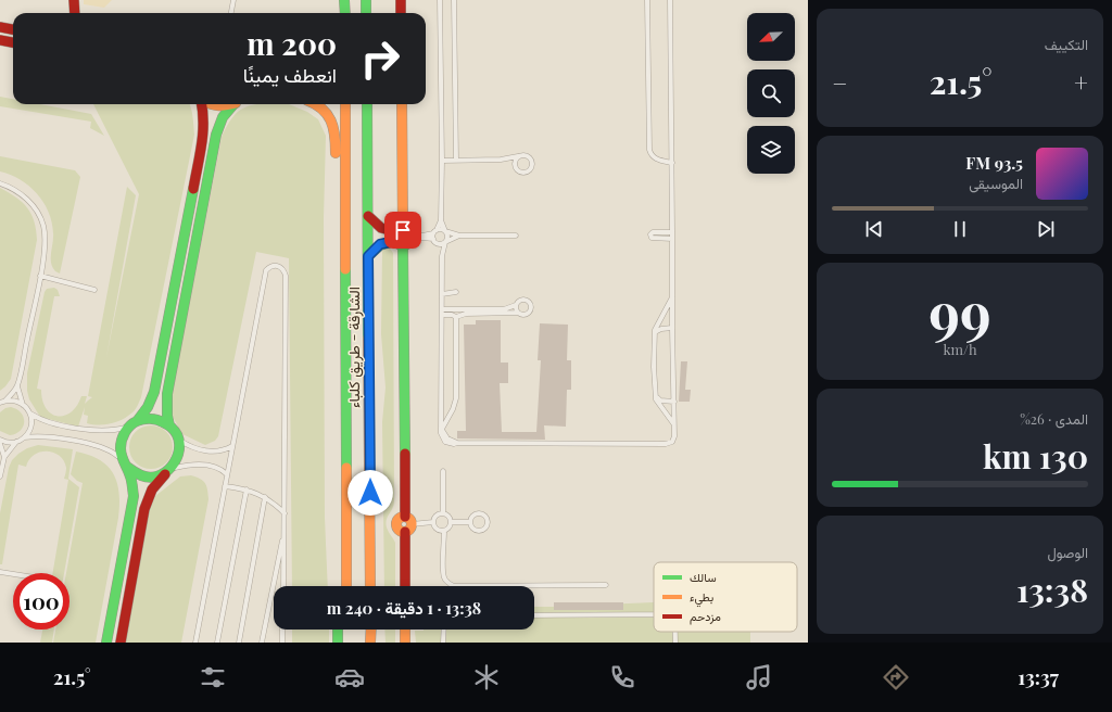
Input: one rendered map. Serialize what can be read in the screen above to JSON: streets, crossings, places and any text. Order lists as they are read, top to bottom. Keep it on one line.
{"streets":{"main road":["الشارقة - طريق كلباء"]},"legend":["سالك","بطيء","مزدحم"],"north":"bottom left","page":{"tile":["التكييف",["99","km/h"],["المدى · 26%","130 km"],["الوصول","13:38"]],"turn":["200 m","انعطف يمينًا"],"heat":["−","21.5°","+"],"song":["93.5 FM","الموسيقى"],"limit":"100","trip":"13:38 · 1 دقيقة · 240 m","tabs":["13:37","21.5°"]}}
